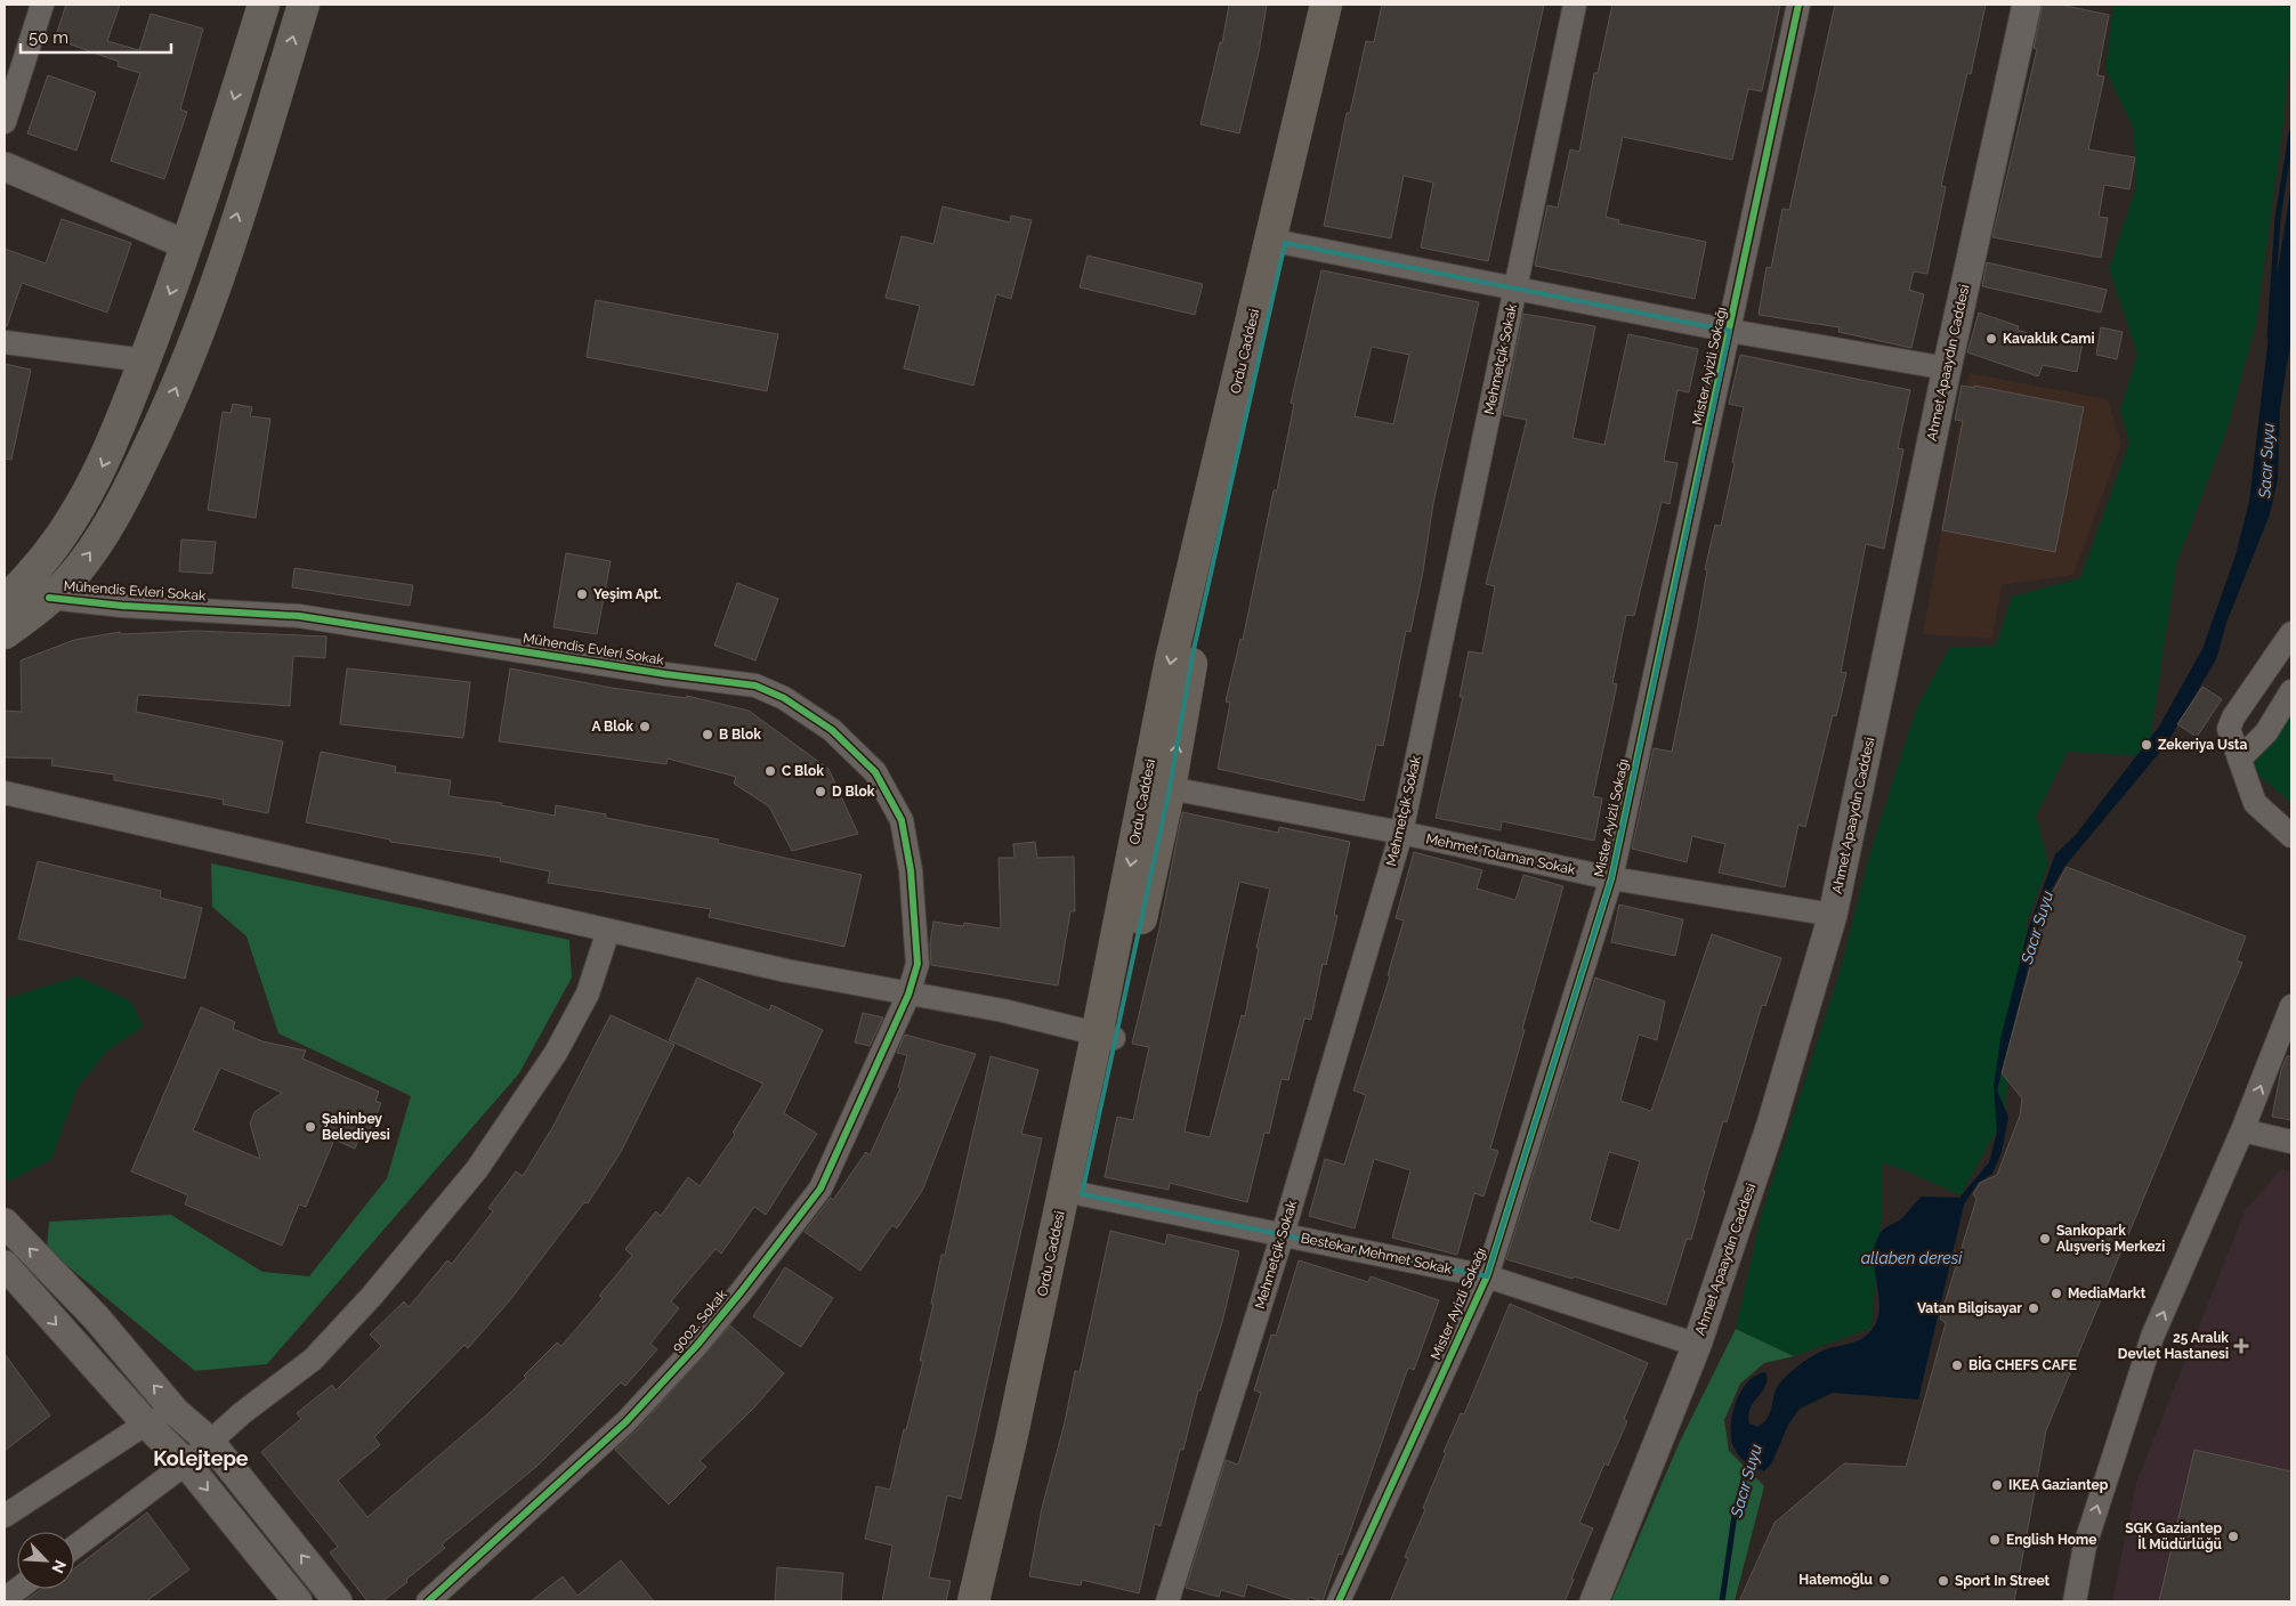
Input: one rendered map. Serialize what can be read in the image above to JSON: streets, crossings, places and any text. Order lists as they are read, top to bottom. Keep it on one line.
{"streets":{"main road":["Ordu Caddesi"],"street":["Mehmetçik Sokak","Ahmet Apaaydın Caddesi","Mister Ayizli Sokağı","Mühendis Evleri Sokak","Mehmet Tolaman Sokak","Bestekar Mehmet Sokak","9002. Sokak"]},"crossings":[["Ordu Caddesi","Mehmet Tolaman Sokak"],["Ordu Caddesi","Bestekar Mehmet Sokak"],["Mehmetçik Sokak","Mehmet Tolaman Sokak"],["Mehmetçik Sokak","Bestekar Mehmet Sokak"],["Ahmet Apaaydın Caddesi","Mehmet Tolaman Sokak"],["Ahmet Apaaydın Caddesi","Bestekar Mehmet Sokak"],["Mister Ayizli Sokağı","Mehmet Tolaman Sokak"],["Mister Ayizli Sokağı","Bestekar Mehmet Sokak"],["Mühendis Evleri Sokak","9002. Sokak"]],"districts":["Kolejtepe"],"water":["Sacır Suyu","allaben deresi"],"places":{"other":["Kavaklık Cami","Yeşim Apt.","A Blok","B Blok","Zekeriya Usta","C Blok","D Blok","Şahinbey Belediyesi","Sankopark Alışveriş Merkezi","MediaMarkt","Vatan Bilgisayar","BİG CHEFS CAFE","IKEA Gaziantep","SGK Gaziantep İl Müdürlüğü","English Home","Hatemoğlu","Sport In Street"],"health":["25 Aralık Devlet Hastanesi"]},"scale_bar":"50 m","north":"bottom right"}
